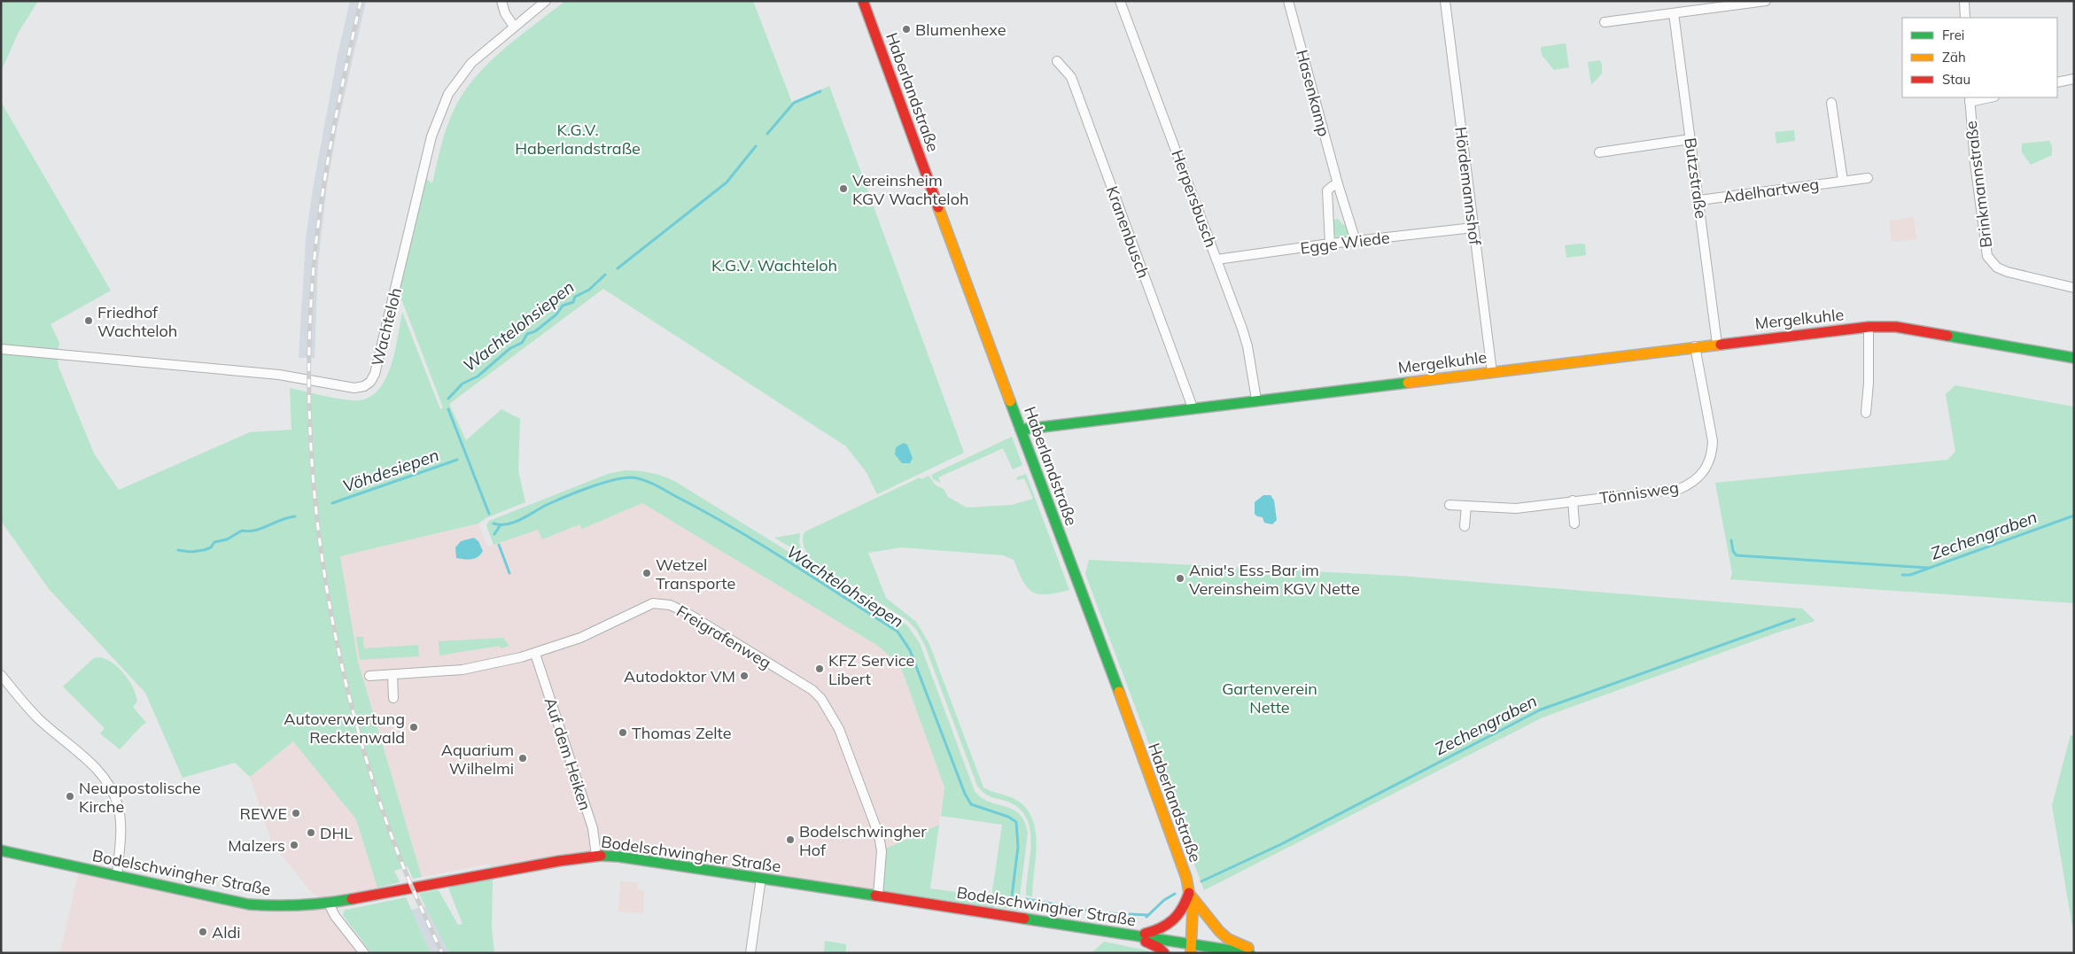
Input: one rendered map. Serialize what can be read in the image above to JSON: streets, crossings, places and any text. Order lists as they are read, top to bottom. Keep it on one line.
{"streets":{"street":["Haberlandstraße","Hasenkamp","Butzstraße","Brinkmannstraße","Hördemannshof","Adelhartweg","Herpersbusch","Kranenbusch","Egge Wiede","Mergelkuhle","Wachteloh","Tönnisweg","Freigrafenweg","Auf dem Heiken","Bodelschwingher Straße"]},"crossings":[["Haberlandstraße","Mergelkuhle"],["Haberlandstraße","Bodelschwingher Straße"],["Hasenkamp","Egge Wiede"],["Butzstraße","Adelhartweg"],["Butzstraße","Mergelkuhle"],["Hördemannshof","Egge Wiede"],["Hördemannshof","Mergelkuhle"],["Herpersbusch","Egge Wiede"],["Herpersbusch","Mergelkuhle"],["Kranenbusch","Mergelkuhle"],["Mergelkuhle","Tönnisweg"],["Freigrafenweg","Auf dem Heiken"],["Freigrafenweg","Bodelschwingher Straße"],["Auf dem Heiken","Bodelschwingher Straße"]],"water":["Wachtelohsiepen","Vöhdesiepen","Zechengraben"],"parks":["K.G.V. Haberlandstraße","K.G.V. Wachteloh","Gartenverein Nette"],"places":["Blumenhexe","Vereinsheim KGV Wachteloh","Friedhof Wachteloh","Wetzel Transporte","Ania's Ess-Bar im Vereinsheim KGV Nette","KFZ Service Libert","Autodoktor VM","Autoverwertung Recktenwald","Thomas Zelte","Aquarium Wilhelmi","Neuapostolische Kirche","REWE","DHL","Bodelschwingher Hof","Malzers","Aldi"],"legend":["Frei","Zäh","Stau"]}
